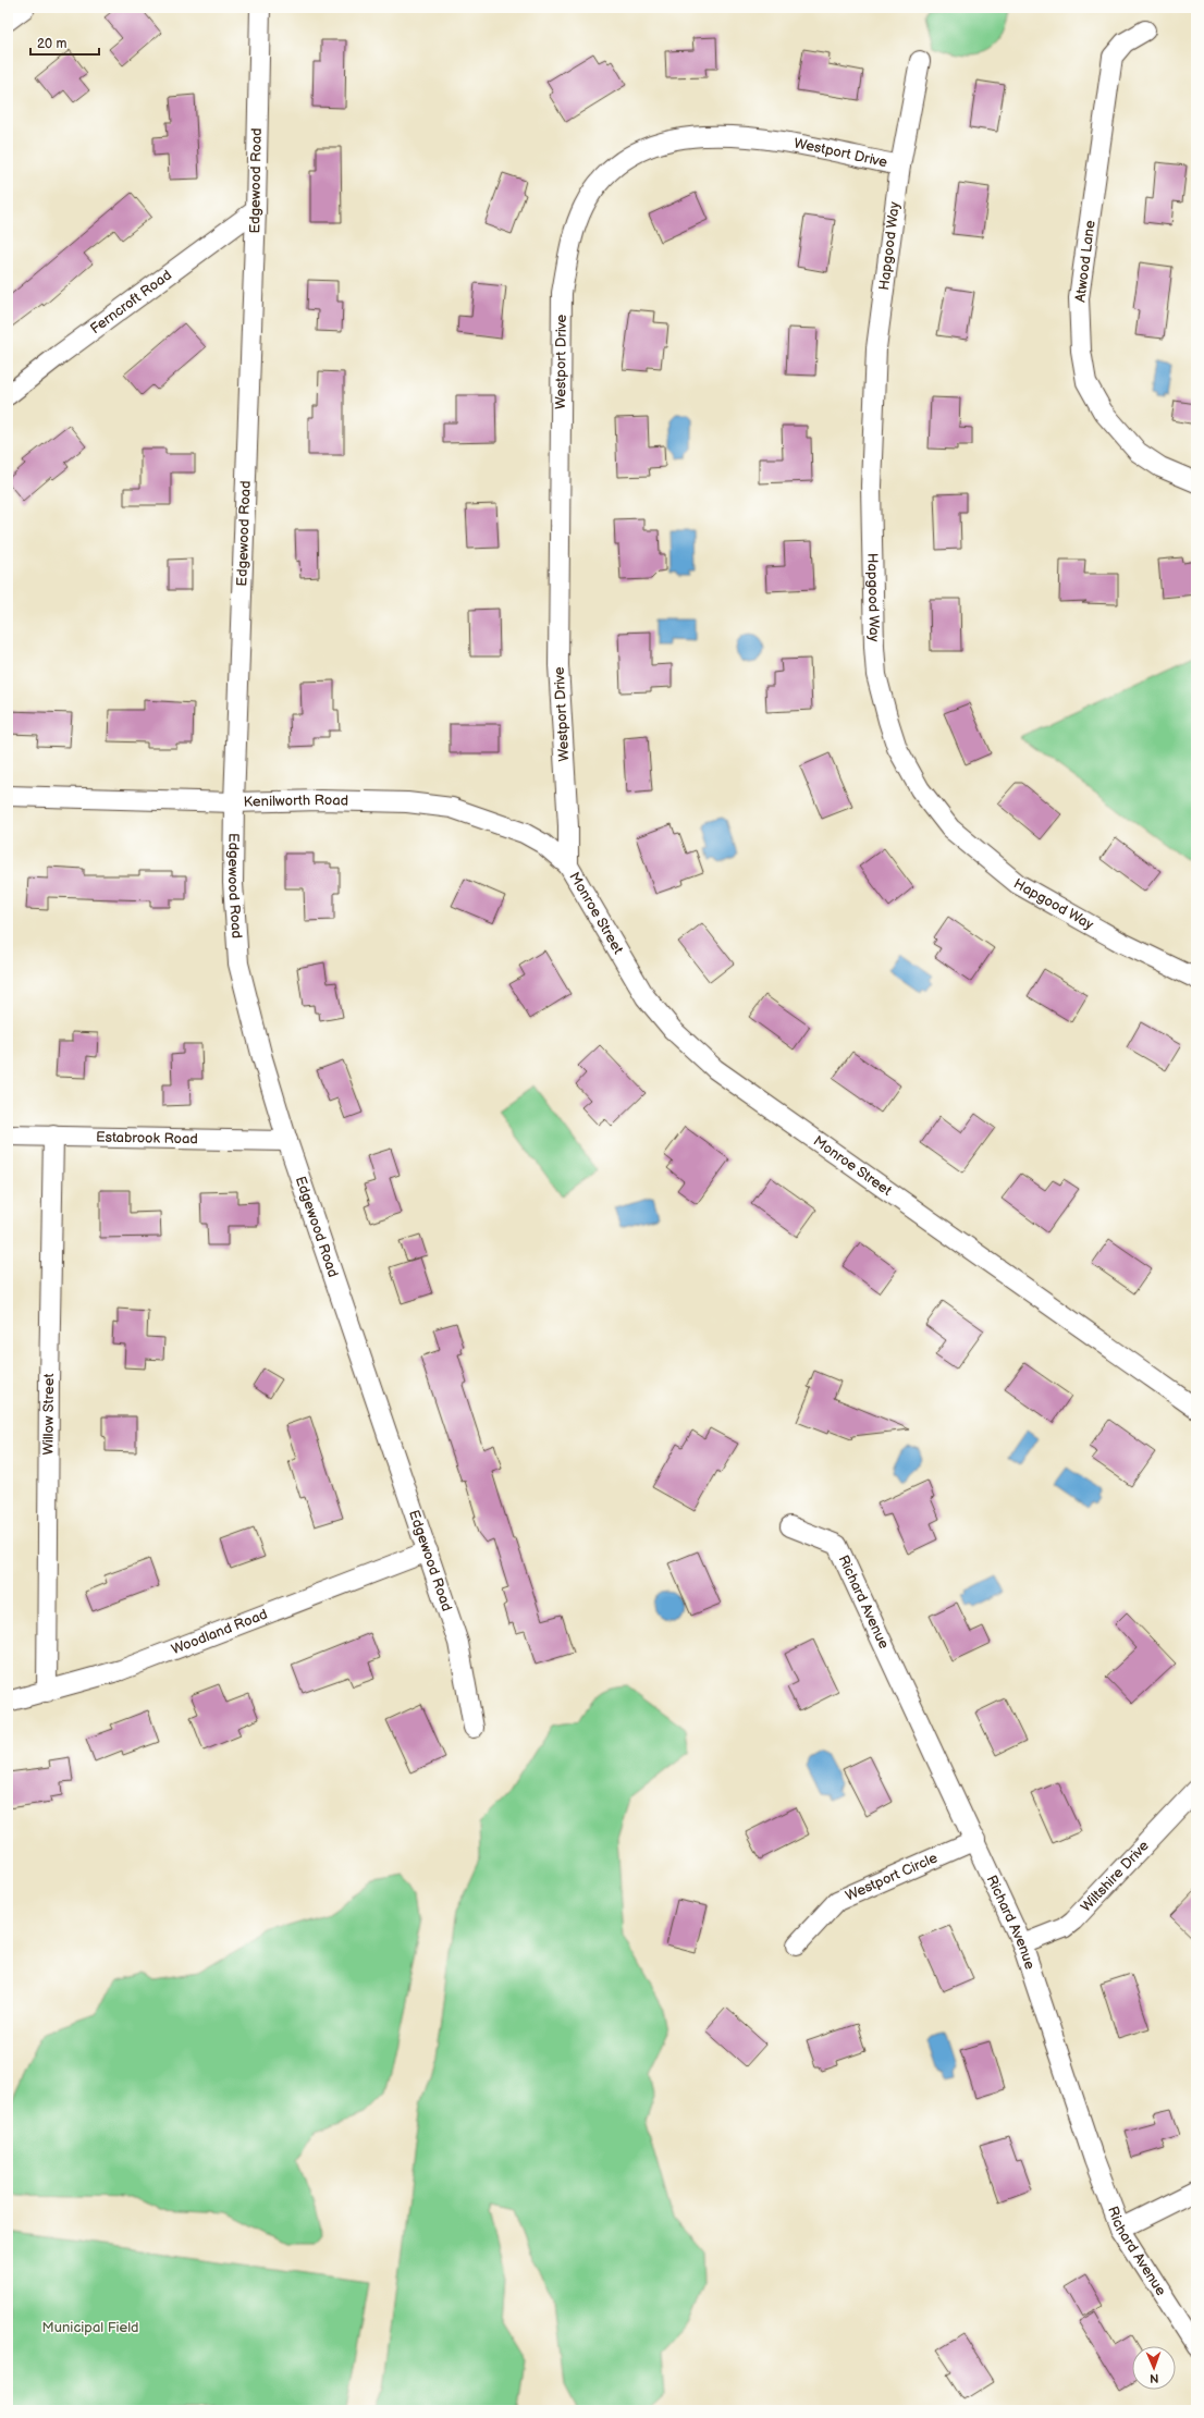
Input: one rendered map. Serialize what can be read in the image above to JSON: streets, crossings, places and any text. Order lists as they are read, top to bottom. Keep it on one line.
{"streets":{"street":["Westport Drive","Edgewood Road","Hapgood Way","Atwood Lane","Ferncroft Road","Kenilworth Road","Monroe Street","Estabrook Road","Willow Street","Richard Avenue","Woodland Road","Wiltshire Drive","Westport Circle"]},"crossings":[["Westport Drive","Hapgood Way"],["Westport Drive","Kenilworth Road"],["Westport Drive","Monroe Street"],["Edgewood Road","Ferncroft Road"],["Edgewood Road","Kenilworth Road"],["Edgewood Road","Estabrook Road"],["Edgewood Road","Woodland Road"],["Kenilworth Road","Monroe Street"],["Estabrook Road","Willow Street"],["Willow Street","Woodland Road"],["Richard Avenue","Wiltshire Drive"],["Richard Avenue","Westport Circle"]],"parks":["Municipal Field"],"scale_bar":"20 m","north":"bottom"}
